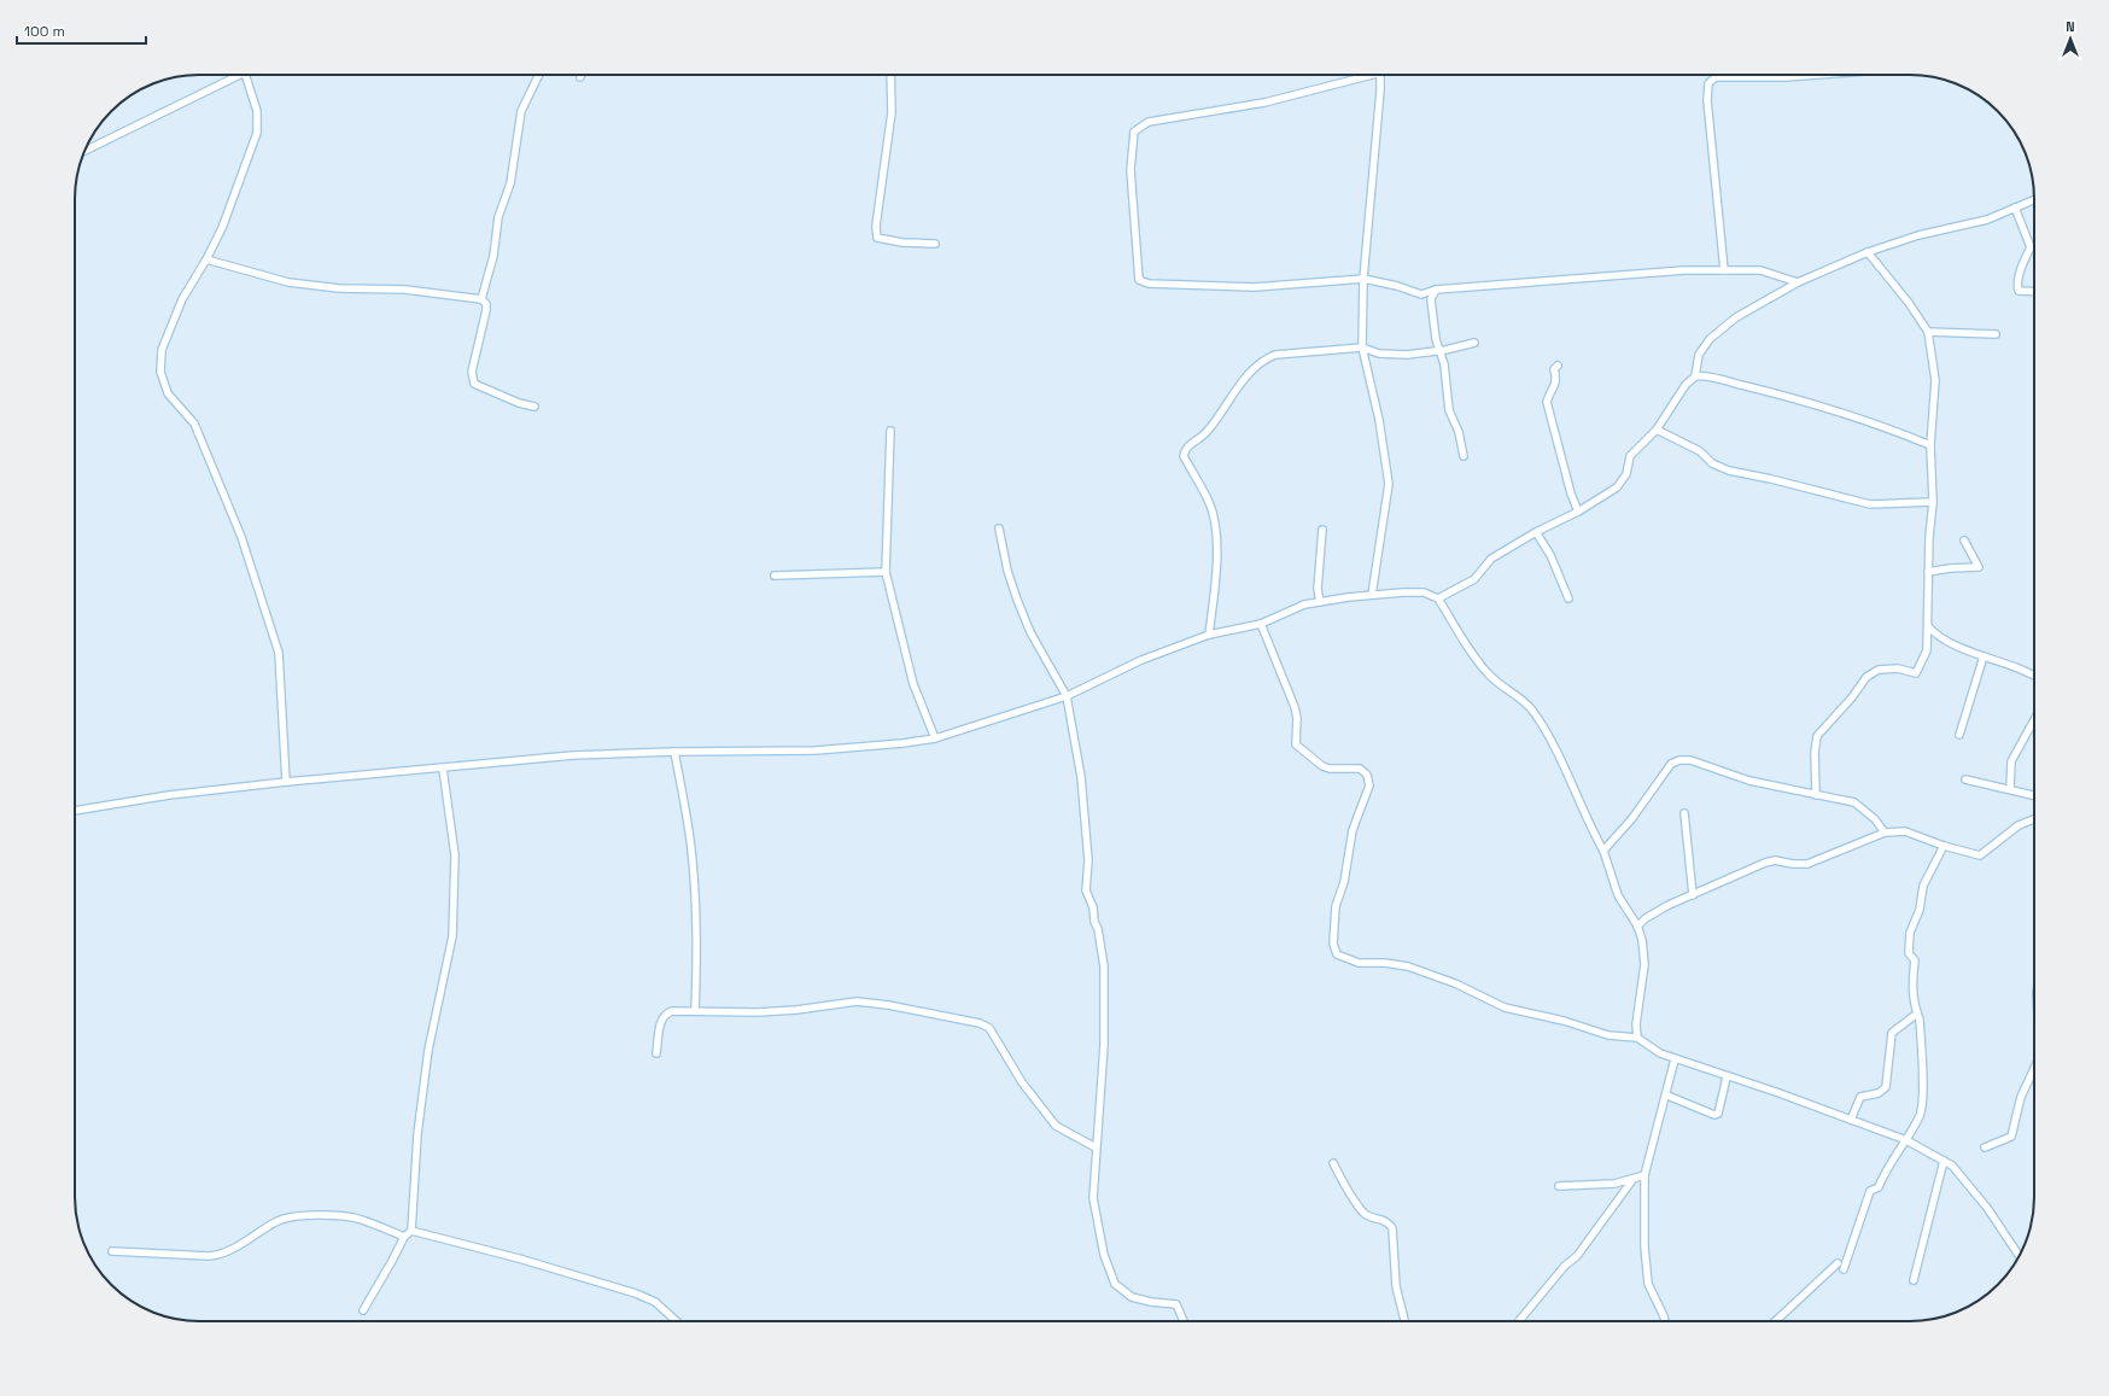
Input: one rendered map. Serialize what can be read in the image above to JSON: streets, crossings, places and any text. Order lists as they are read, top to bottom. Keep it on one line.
{"scale_bar":"100 m","north":"top"}
